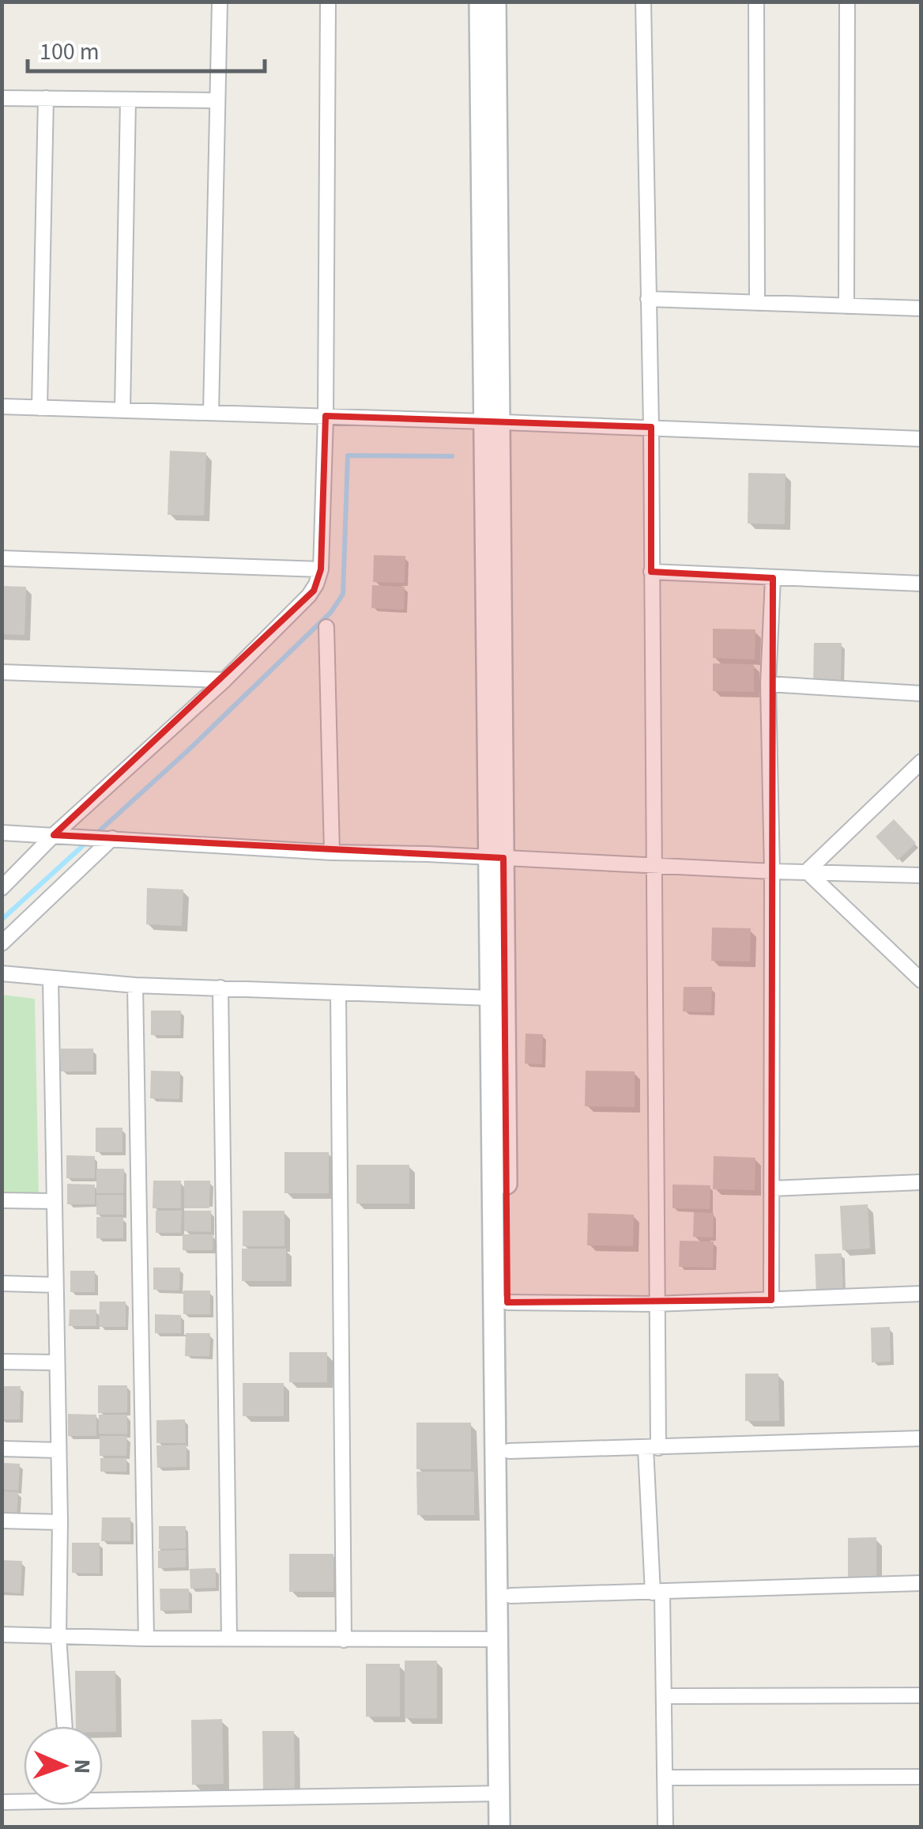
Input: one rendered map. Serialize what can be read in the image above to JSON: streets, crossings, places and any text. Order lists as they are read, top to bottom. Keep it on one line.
{"scale_bar":"100 m","north":"right"}
